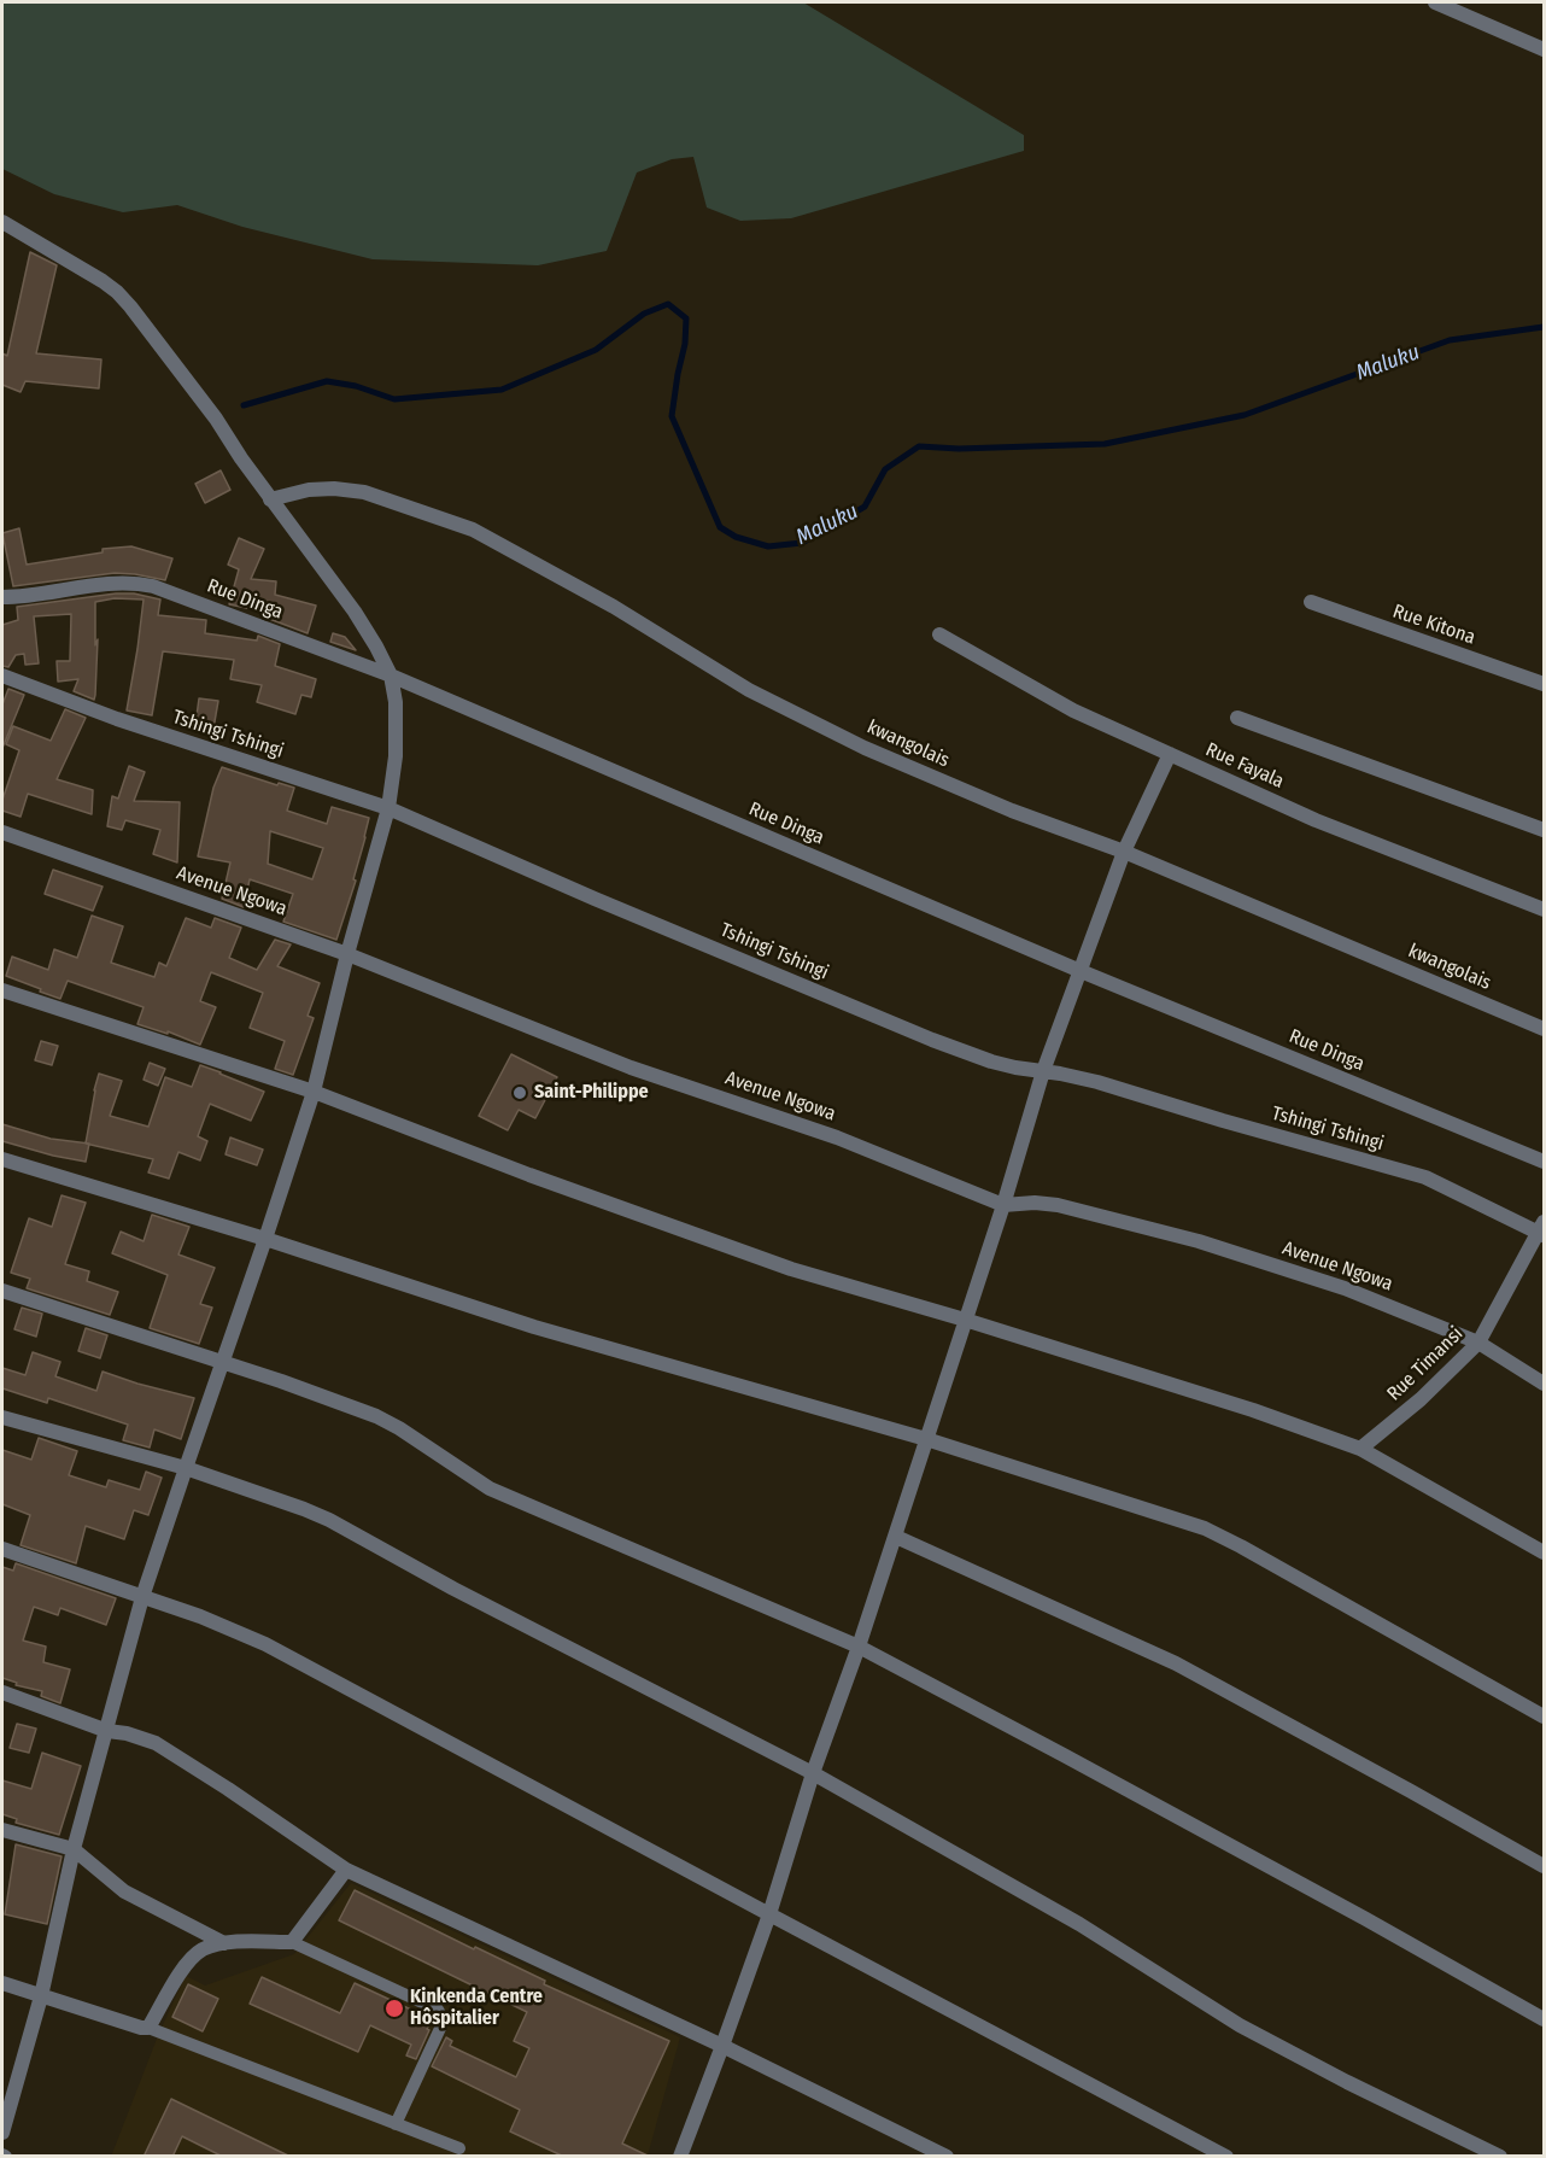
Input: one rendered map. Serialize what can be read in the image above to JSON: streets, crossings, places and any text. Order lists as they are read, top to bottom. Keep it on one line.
{"streets":{"street":["Rue Dinga","Rue Kitona","Tshingi Tshingi","kwangolais","Rue Fayala","Avenue Ngowa","Rue Timansi"]},"crossings":[["Tshingi Tshingi","Rue Timansi"],["Avenue Ngowa","Rue Timansi"]],"water":["Maluku"],"places":["Saint-Philippe","Kinkenda Centre Hôspitalier"]}
